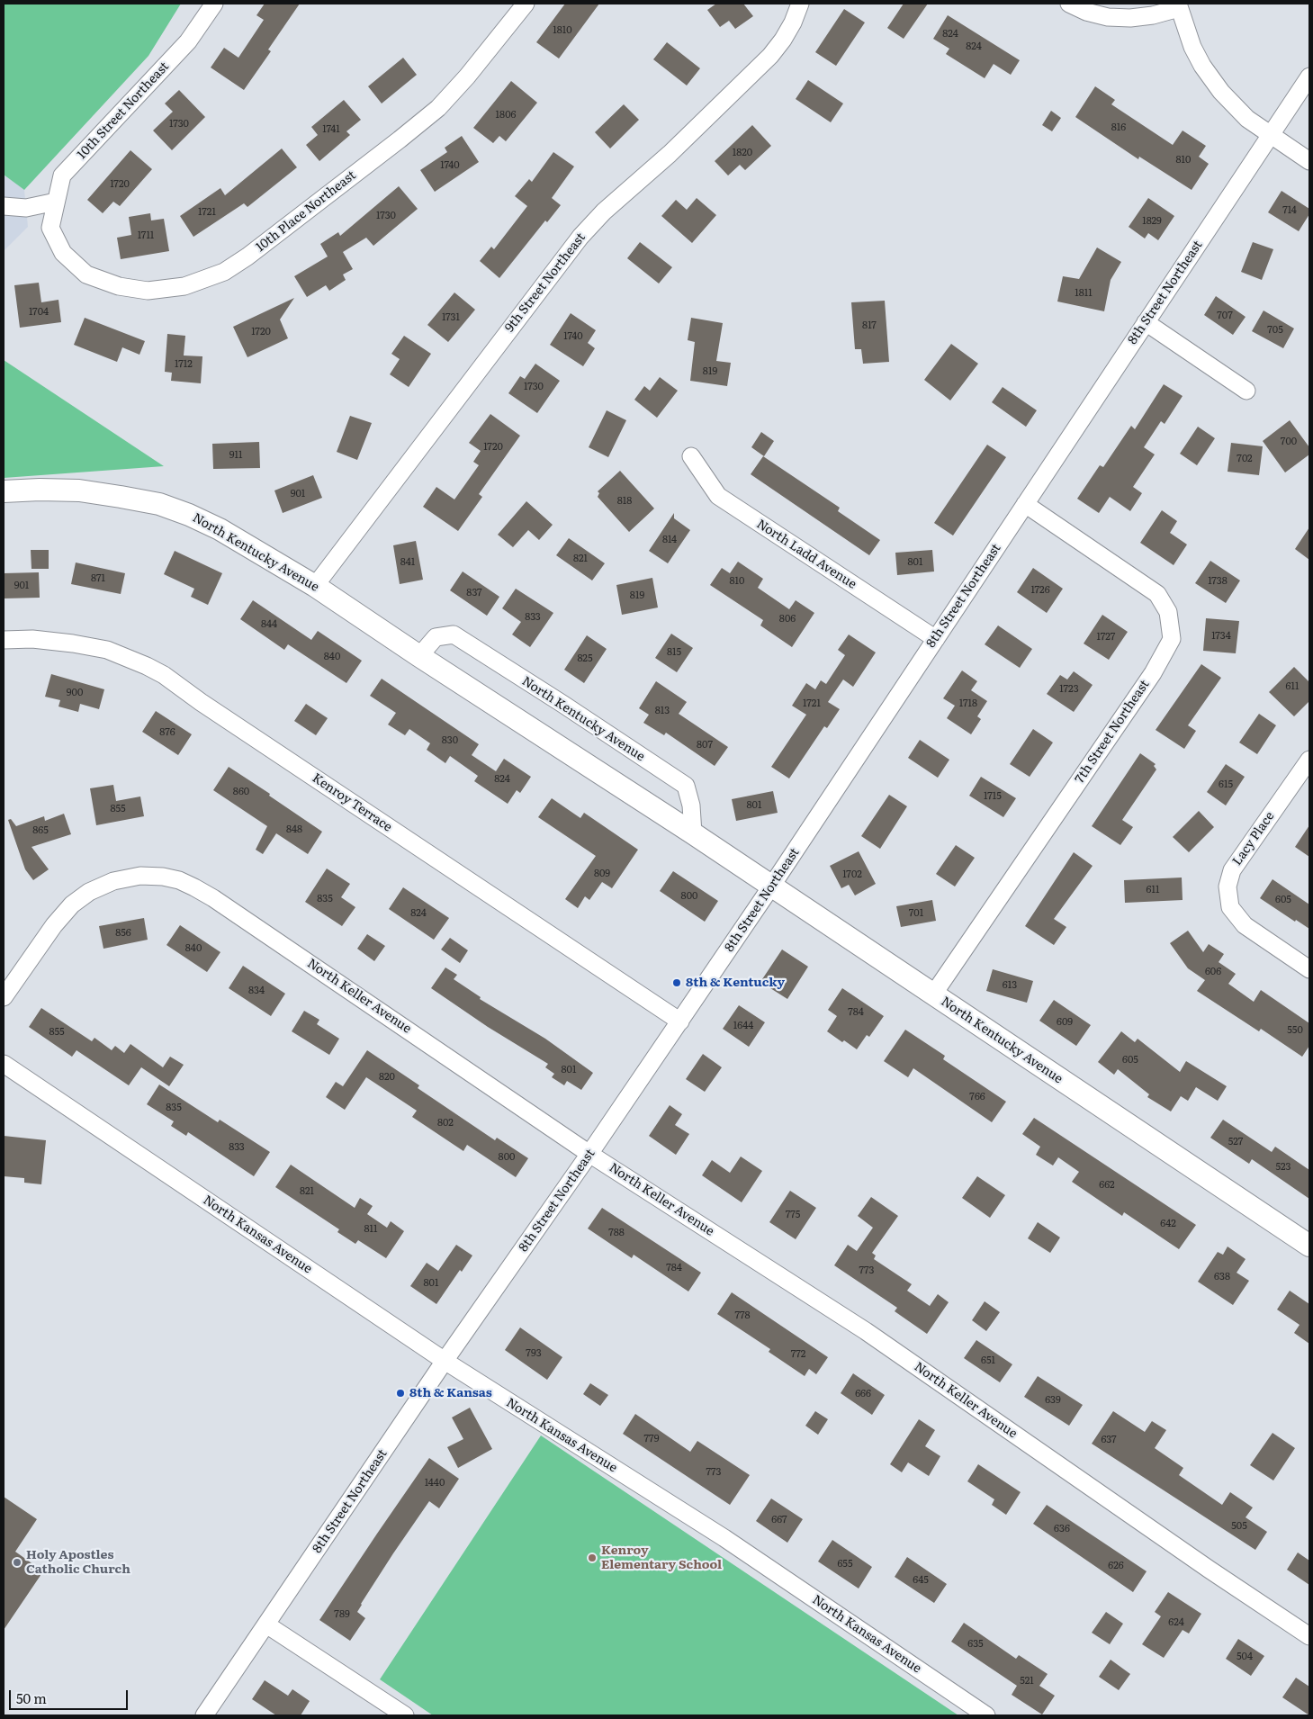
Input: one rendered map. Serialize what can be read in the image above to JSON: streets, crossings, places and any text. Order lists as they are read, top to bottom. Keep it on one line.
{"streets":{"main road":["North Kentucky Avenue"],"street":["10th Street Northeast","10th Place Northeast","9th Street Northeast","8th Street Northeast","North Ladd Avenue","7th Street Northeast","Kenroy Terrace","Lacy Place","North Keller Avenue","North Kansas Avenue"]},"crossings":[["10th Street Northeast","10th Place Northeast"],["9th Street Northeast","North Kentucky Avenue"],["8th Street Northeast","North Kentucky Avenue"],["8th Street Northeast","North Ladd Avenue"],["8th Street Northeast","7th Street Northeast"],["8th Street Northeast","Kenroy Terrace"],["8th Street Northeast","North Keller Avenue"],["8th Street Northeast","North Kansas Avenue"],["North Kentucky Avenue","7th Street Northeast"]],"places":["8th & Kentucky","8th & Kansas","Kenroy Elementary School","Holy Apostles Catholic Church"],"house_numbers":["1810","824","824","1806","1730","816","1741","1820","810","1740","1720","714","1721","1730","1829","1711","1811","1704","707","1731","817","705","1720","1740","1712","819","1730","700","1720","911","702","901","818","814","821","841","801","871","810","1738","901","1726","837","819","833","806","844","1734","1727","815","840","825","611","1723","900","1721","1718","813","876","830","807","824","615","860","1715","801","855","848","865","809","1702","611","800","835","605","824","701","856","840","606","613","834","784","609","1644","550","855","605","801","820","766","835","802","527","833","800","523","662","821","775","642","811","788","784","773","638","801","778","793","772","651","666","639","779","637","773","1440","667","505","636","655","626","645","789","624","635","504","521"],"scale_bar":"50 m"}
